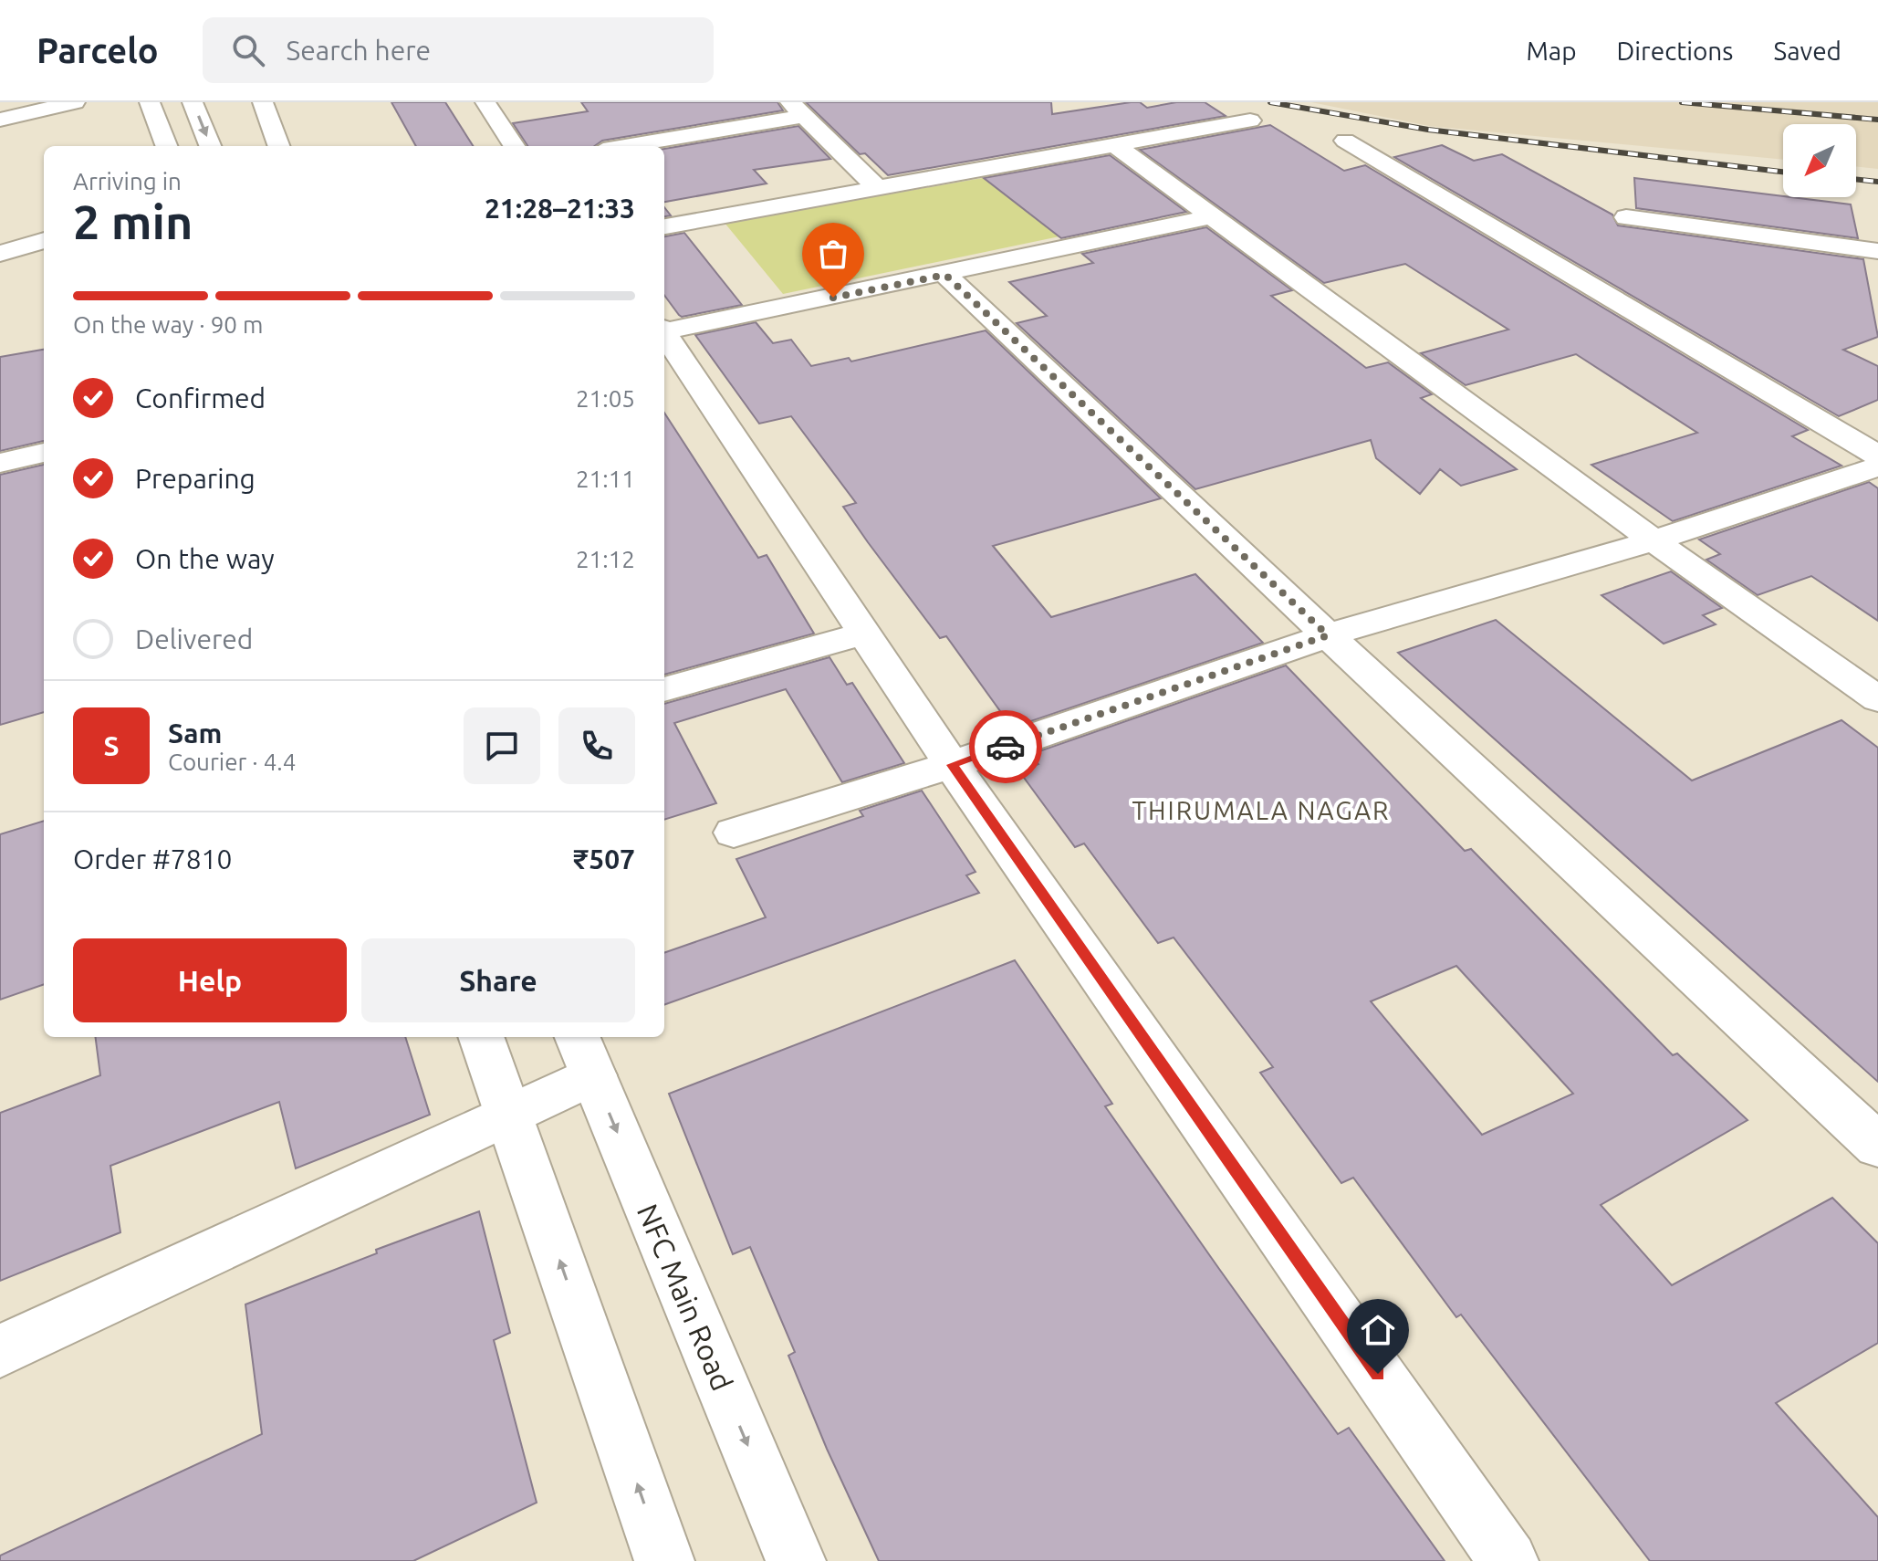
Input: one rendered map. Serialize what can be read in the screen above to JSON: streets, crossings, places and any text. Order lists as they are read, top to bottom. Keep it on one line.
{"streets":{"street":["NFC Main Road"]},"districts":["THIRUMALA NAGAR"],"north":"bottom left","page":{"header":"Parcelo","search":"Search here","nav":["Map","Directions","Saved"],"heading":["2 min","Arriving in","21:28–21:33"],"panel":["Sam","Courier · 4.4","Order #7810","₹507"],"bar":"On the way · 90 m","list":[["Confirmed","21:05"],["Preparing","21:11"],["On the way","21:12"],"Delivered"],"round":"S","buttons":["Help","Share"]}}
